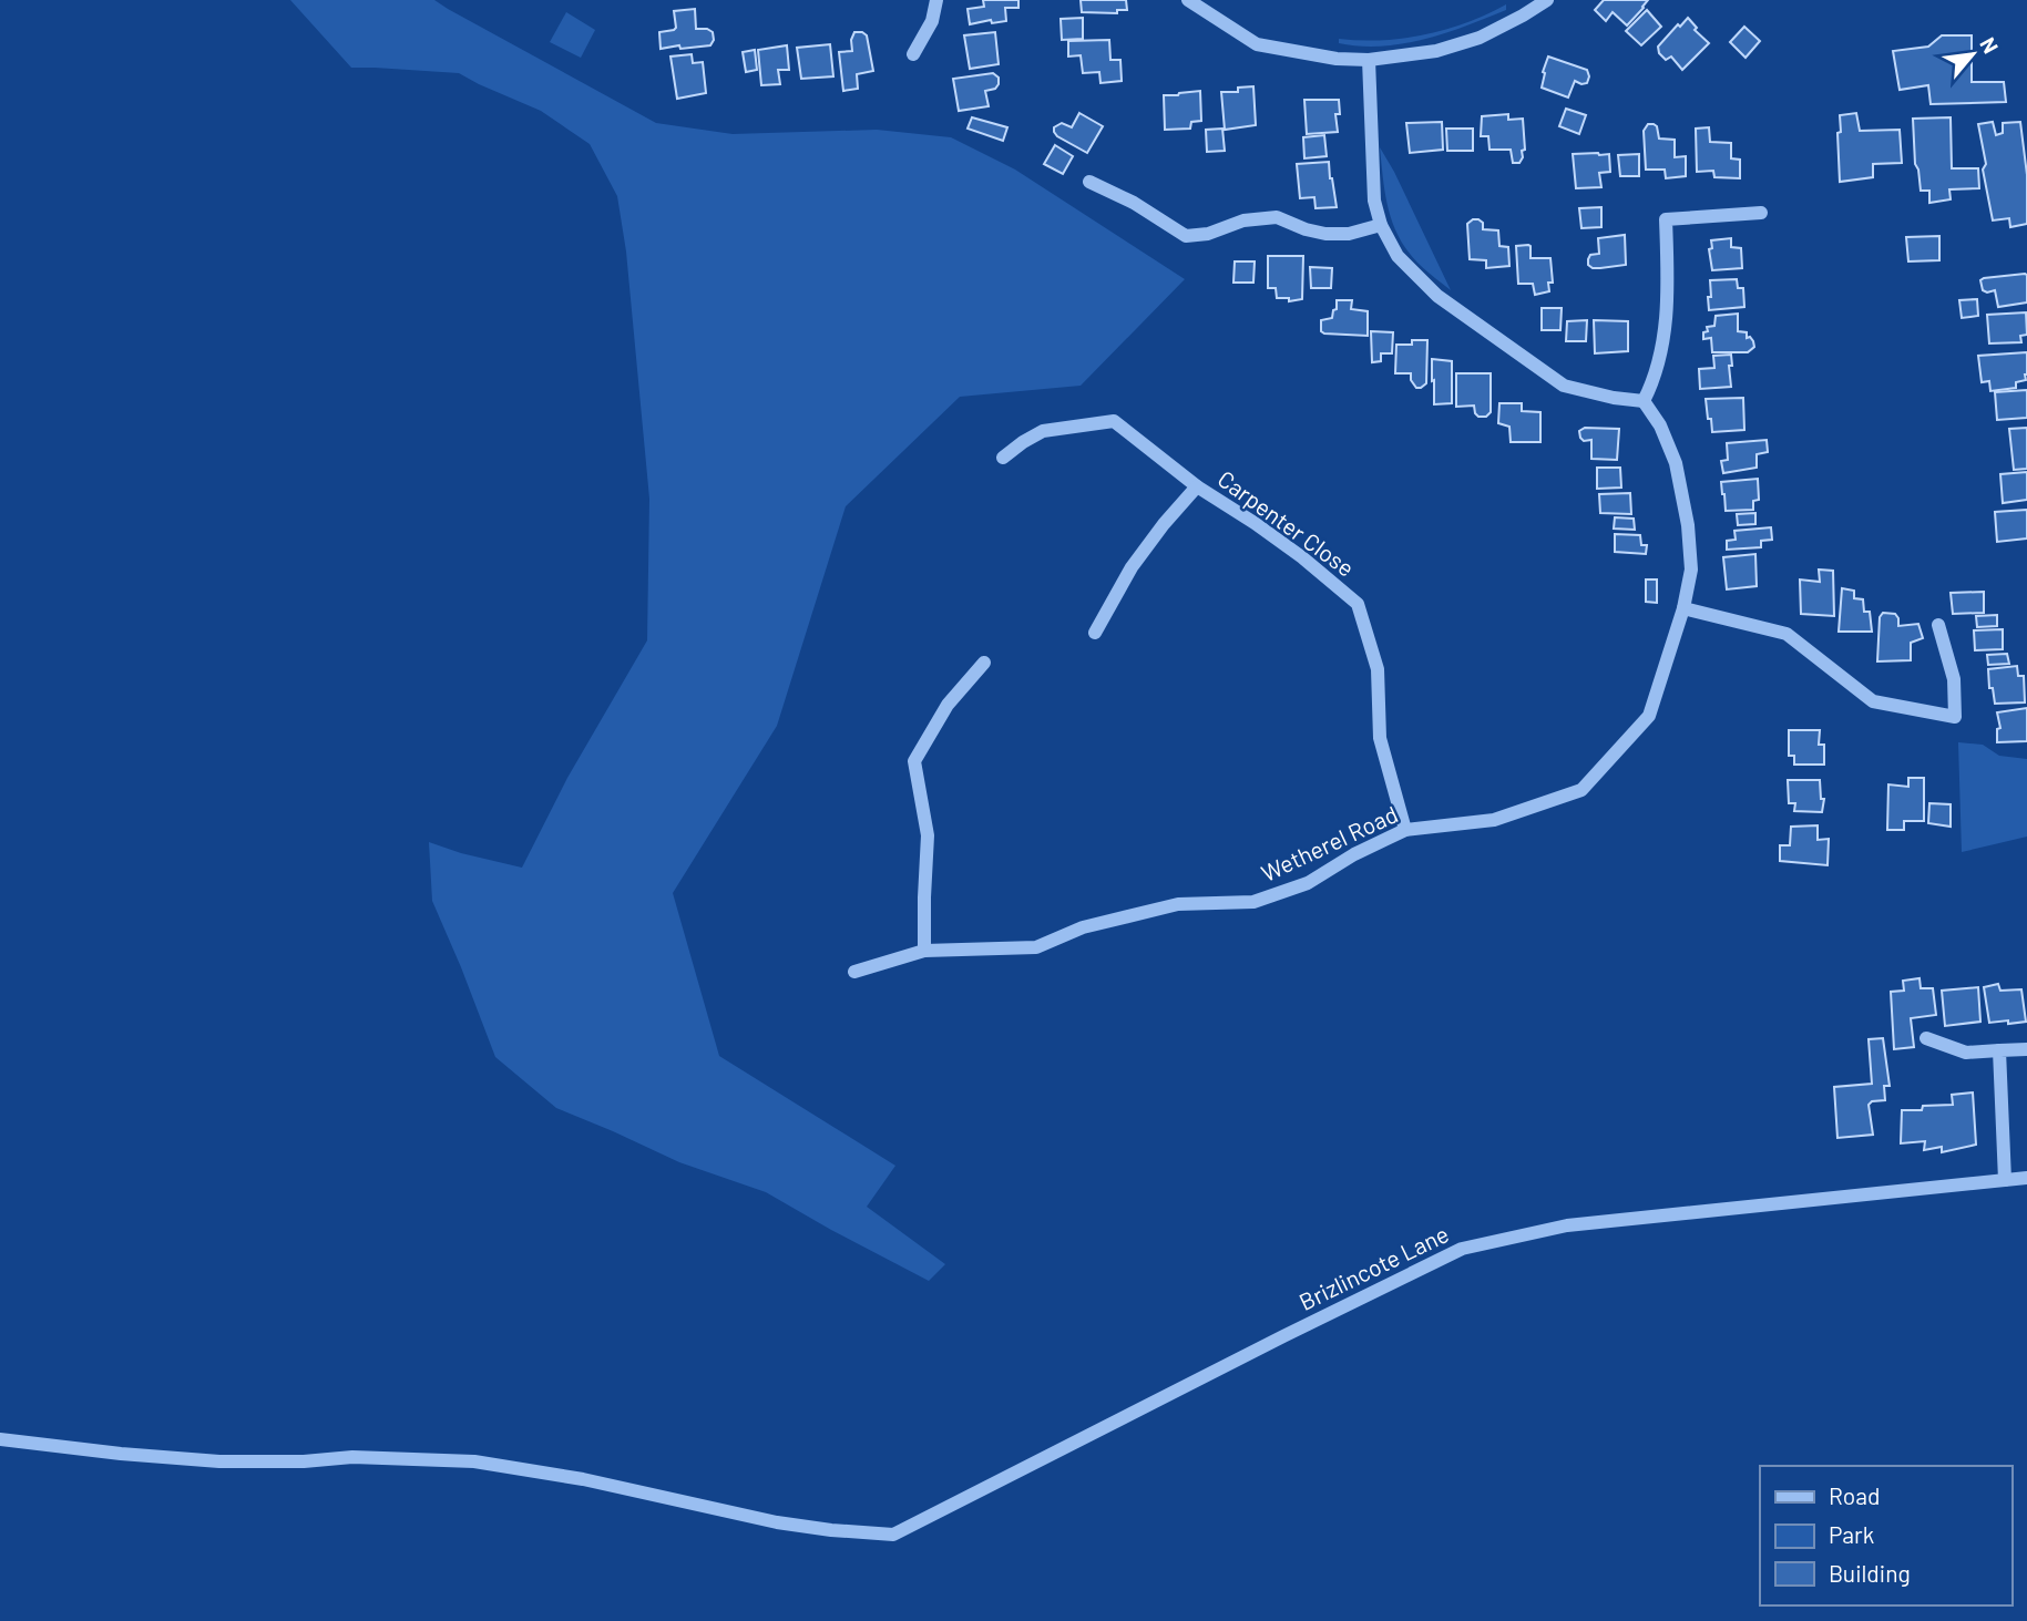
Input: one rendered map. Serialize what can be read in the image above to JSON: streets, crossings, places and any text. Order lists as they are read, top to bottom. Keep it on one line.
{"streets":{"street":["Carpenter Close","Wetherel Road","Brizlincote Lane"]},"crossings":[["Carpenter Close","Wetherel Road"]],"legend":["Road","Park","Building"],"north":"top right"}
